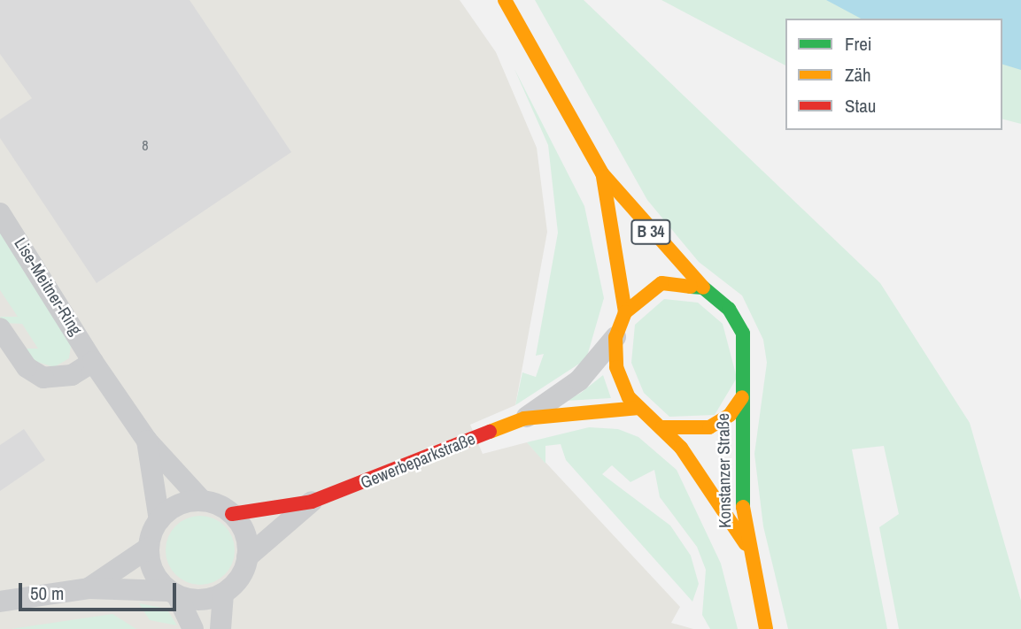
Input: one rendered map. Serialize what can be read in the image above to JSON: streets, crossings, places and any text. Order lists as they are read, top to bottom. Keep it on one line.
{"streets":{"main road":["B 34","Gewerbeparkstraße","Konstanzer Straße"],"street":["Lise-Meitner-Ring"]},"crossings":[["B 34","Gewerbeparkstraße"],["B 34","Konstanzer Straße"],["Lise-Meitner-Ring","Gewerbeparkstraße"],["Gewerbeparkstraße","Konstanzer Straße"]],"house_numbers":["8"],"legend":["Frei","Zäh","Stau"],"scale_bar":"50 m"}
